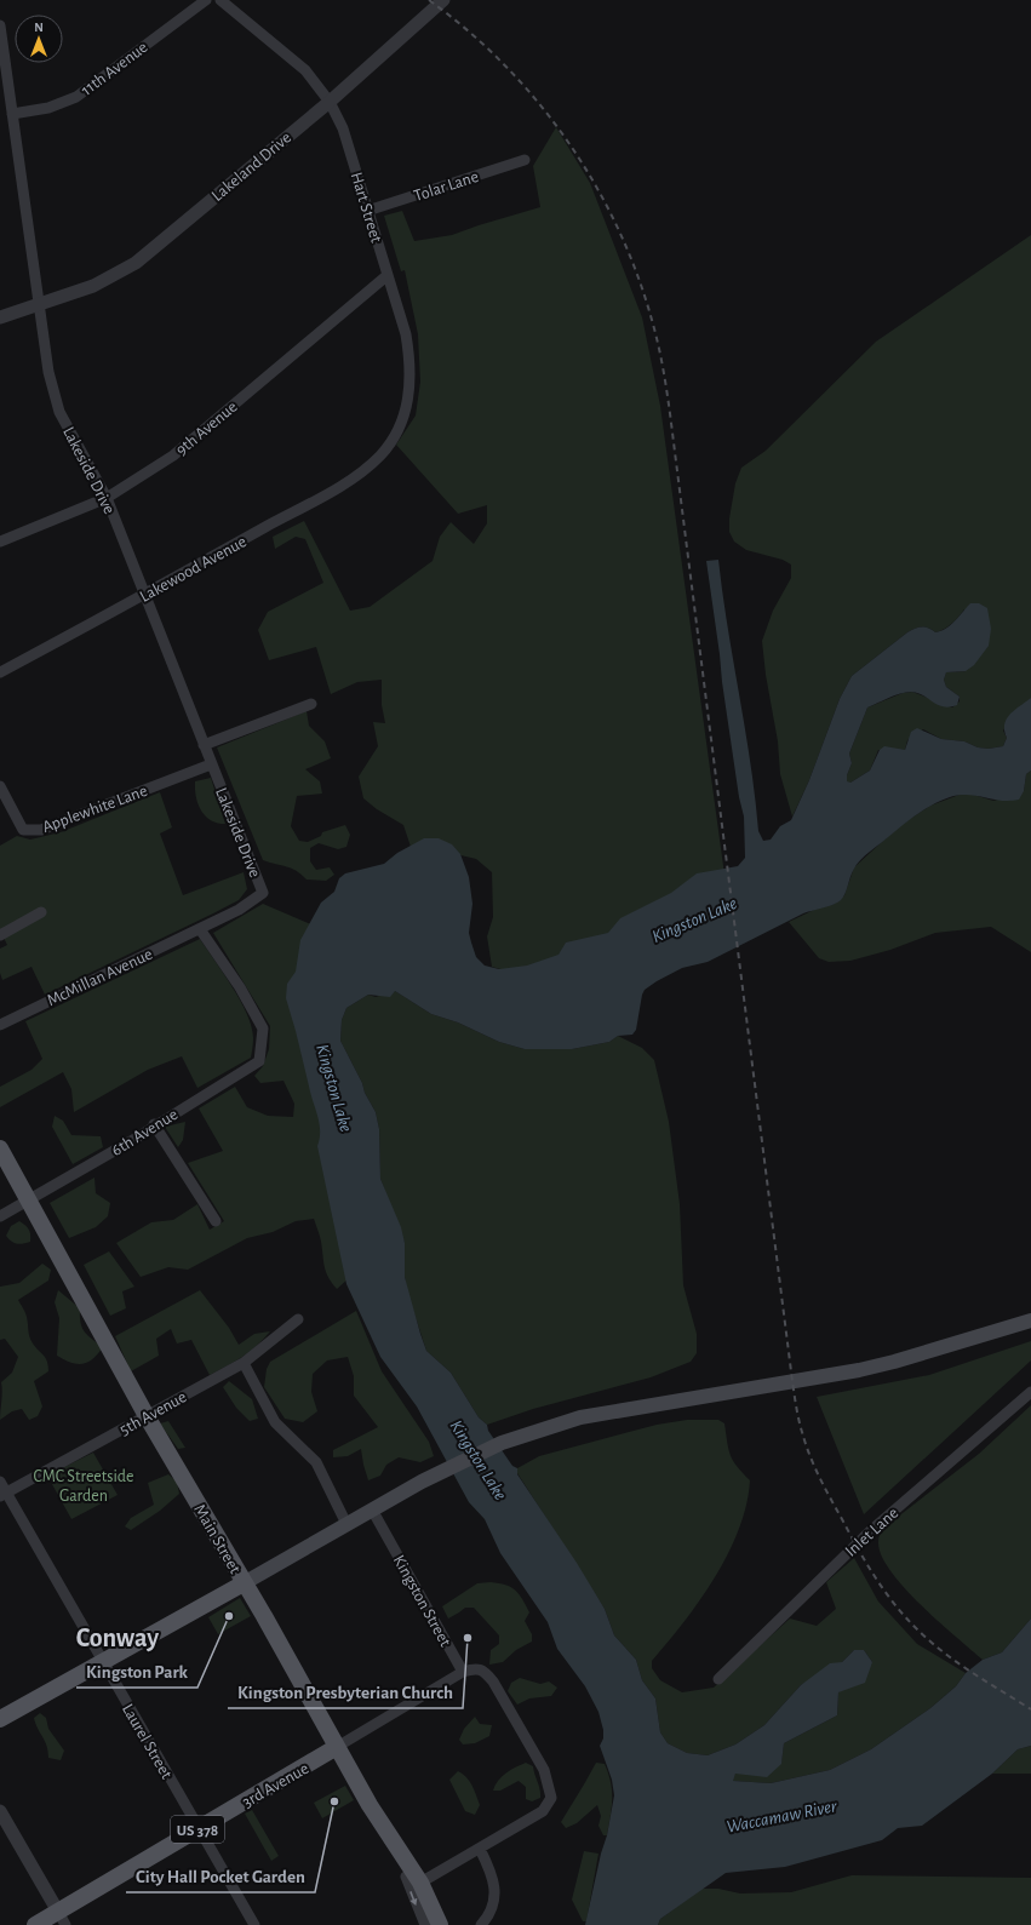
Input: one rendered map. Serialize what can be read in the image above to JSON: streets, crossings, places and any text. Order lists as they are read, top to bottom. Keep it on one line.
{"streets":{"main road":["Main Street","3rd Avenue","US 378"],"street":["11th Avenue","Lakeland Drive","Tolar Lane","Hart Street","9th Avenue","Lakeside Drive","Lakewood Avenue","Applewhite Lane","McMillan Avenue","6th Avenue","5th Avenue","Inlet Lane","Kingston Street","Laurel Street"]},"crossings":[["11th Avenue","Lakeside Drive"],["Lakeland Drive","Hart Street"],["Lakeland Drive","Lakeside Drive"],["Tolar Lane","Hart Street"],["Hart Street","9th Avenue"],["Hart Street","Lakewood Avenue"],["9th Avenue","Lakeside Drive"],["Lakeside Drive","Lakewood Avenue"],["Lakeside Drive","Applewhite Lane"],["Lakeside Drive","McMillan Avenue"],["McMillan Avenue","6th Avenue"],["6th Avenue","Main Street"],["5th Avenue","Main Street"],["5th Avenue","Laurel Street"],["Main Street","3rd Avenue"],["Kingston Street","3rd Avenue"],["Laurel Street","3rd Avenue"]],"districts":["Conway"],"water":["Kingston Lake","Waccamaw River"],"parks":["CMC Streetside Garden"],"places":["Kingston Park","Kingston Presbyterian Church","City Hall Pocket Garden"],"north":"top"}
